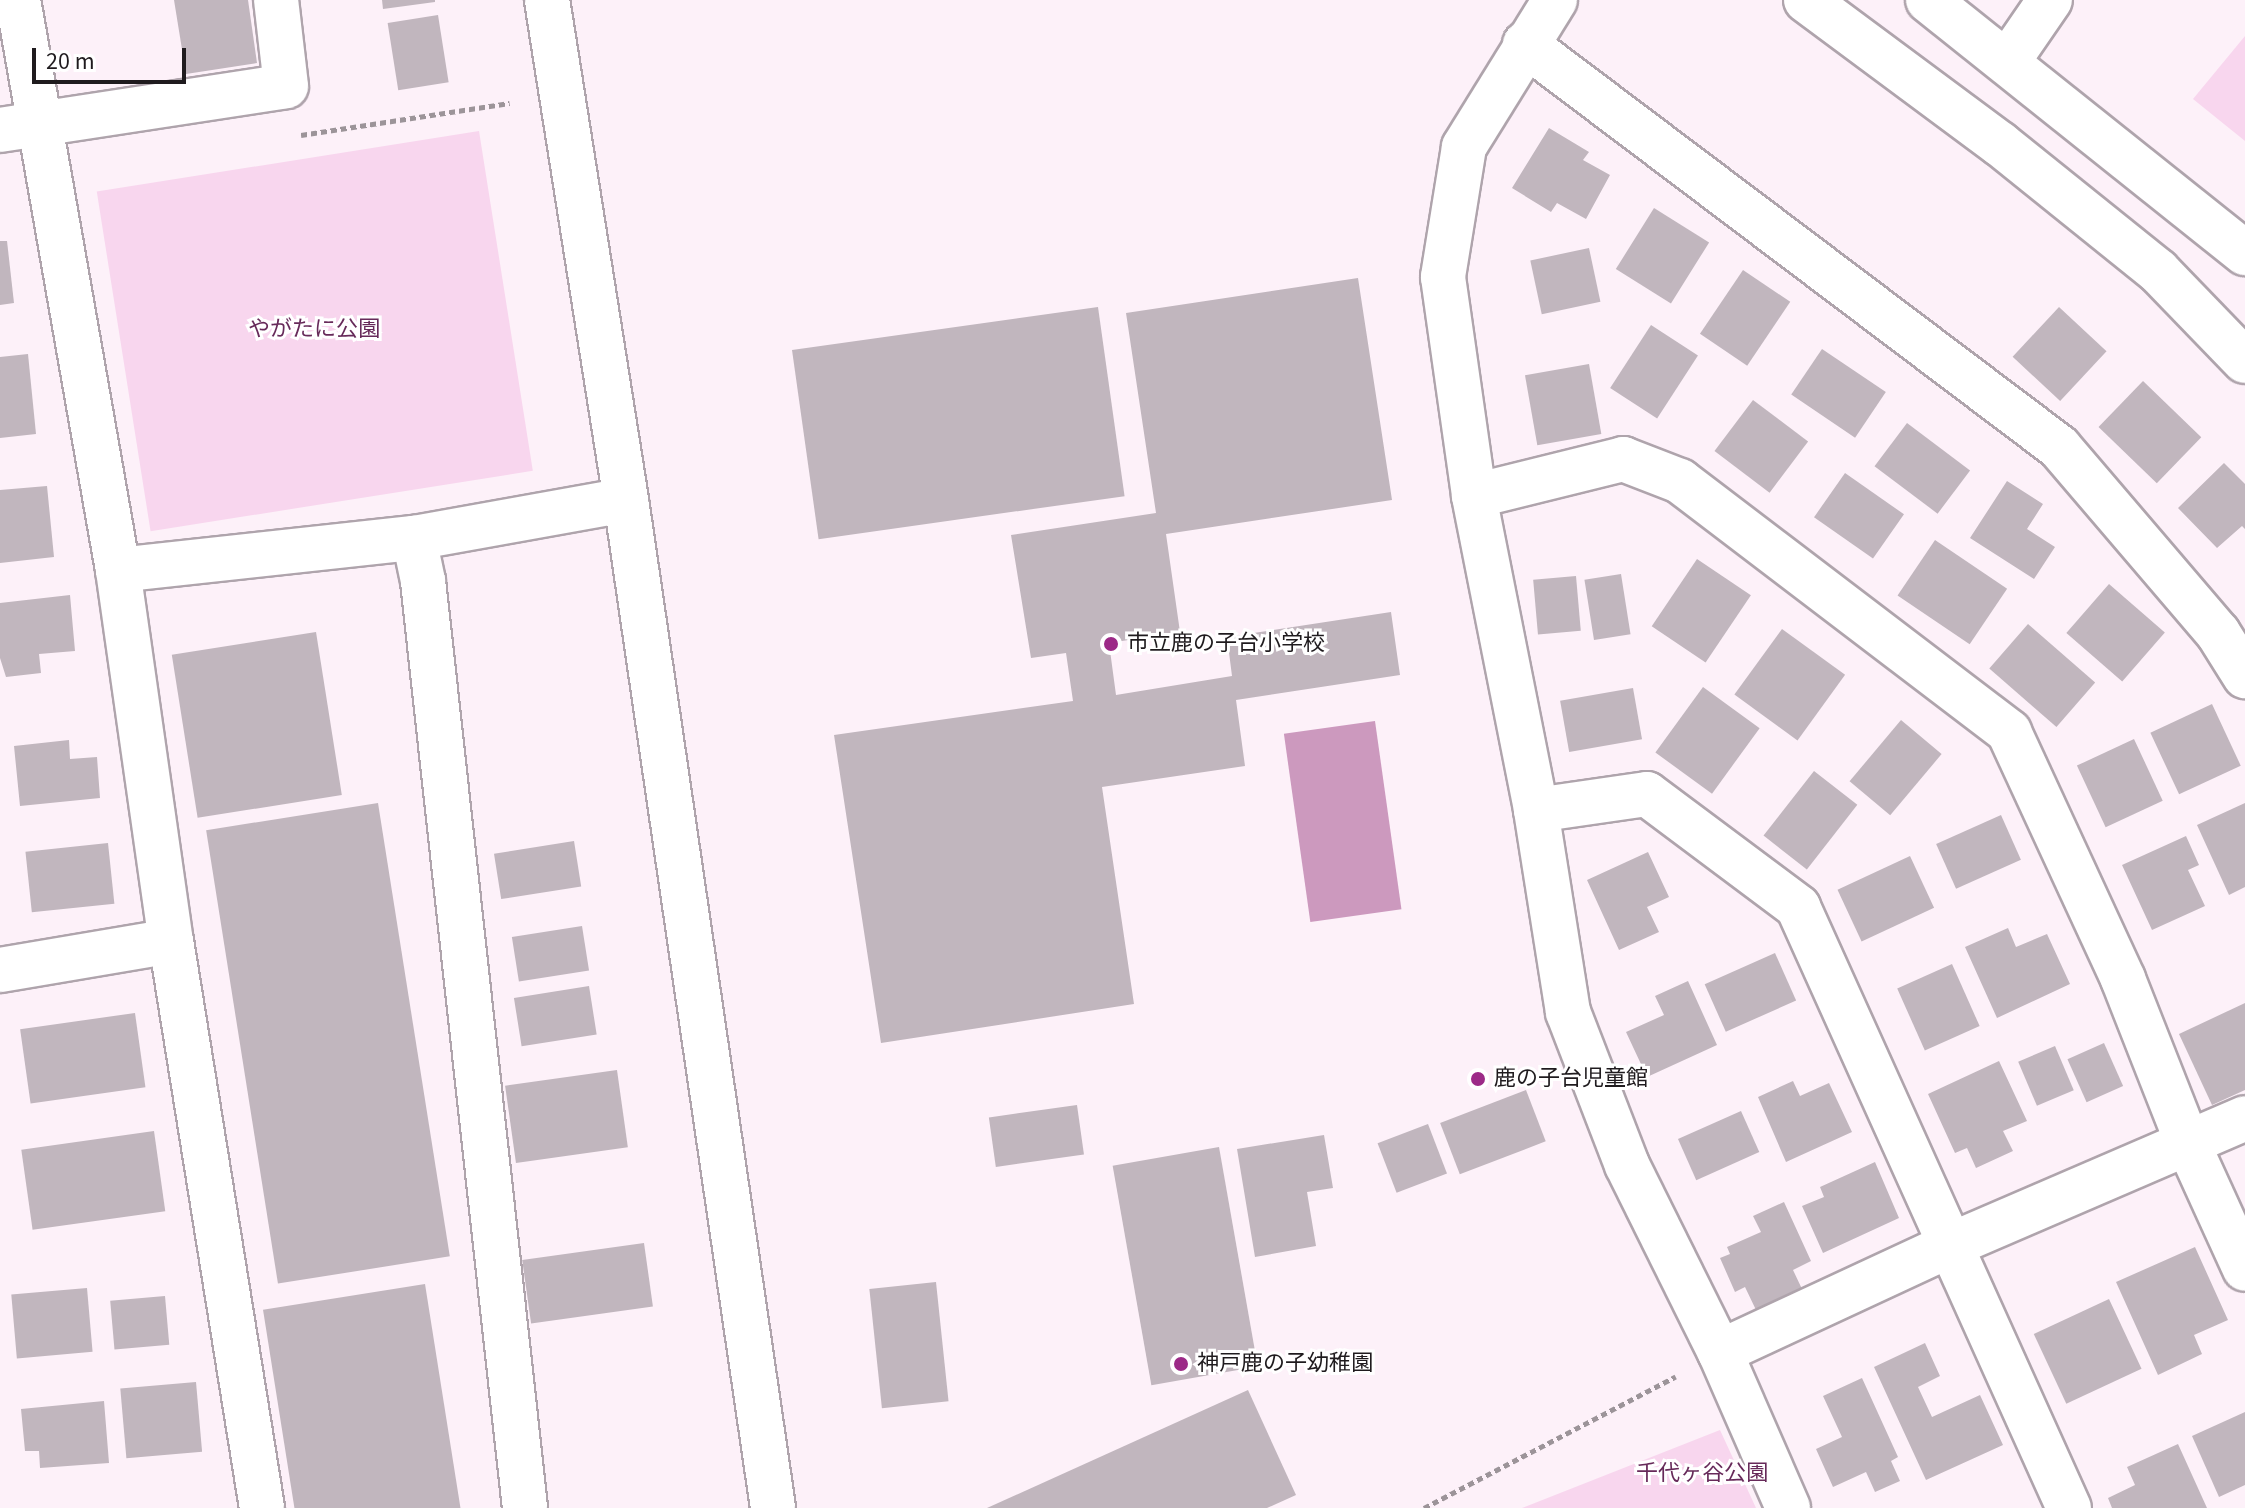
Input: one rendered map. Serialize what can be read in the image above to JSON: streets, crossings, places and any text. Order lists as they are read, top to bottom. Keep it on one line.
{"parks":["やがたに公園","千代ヶ谷公園"],"places":["市立鹿の子台小学校","鹿の子台児童館","神戸鹿の子幼稚園"],"scale_bar":"20 m"}
